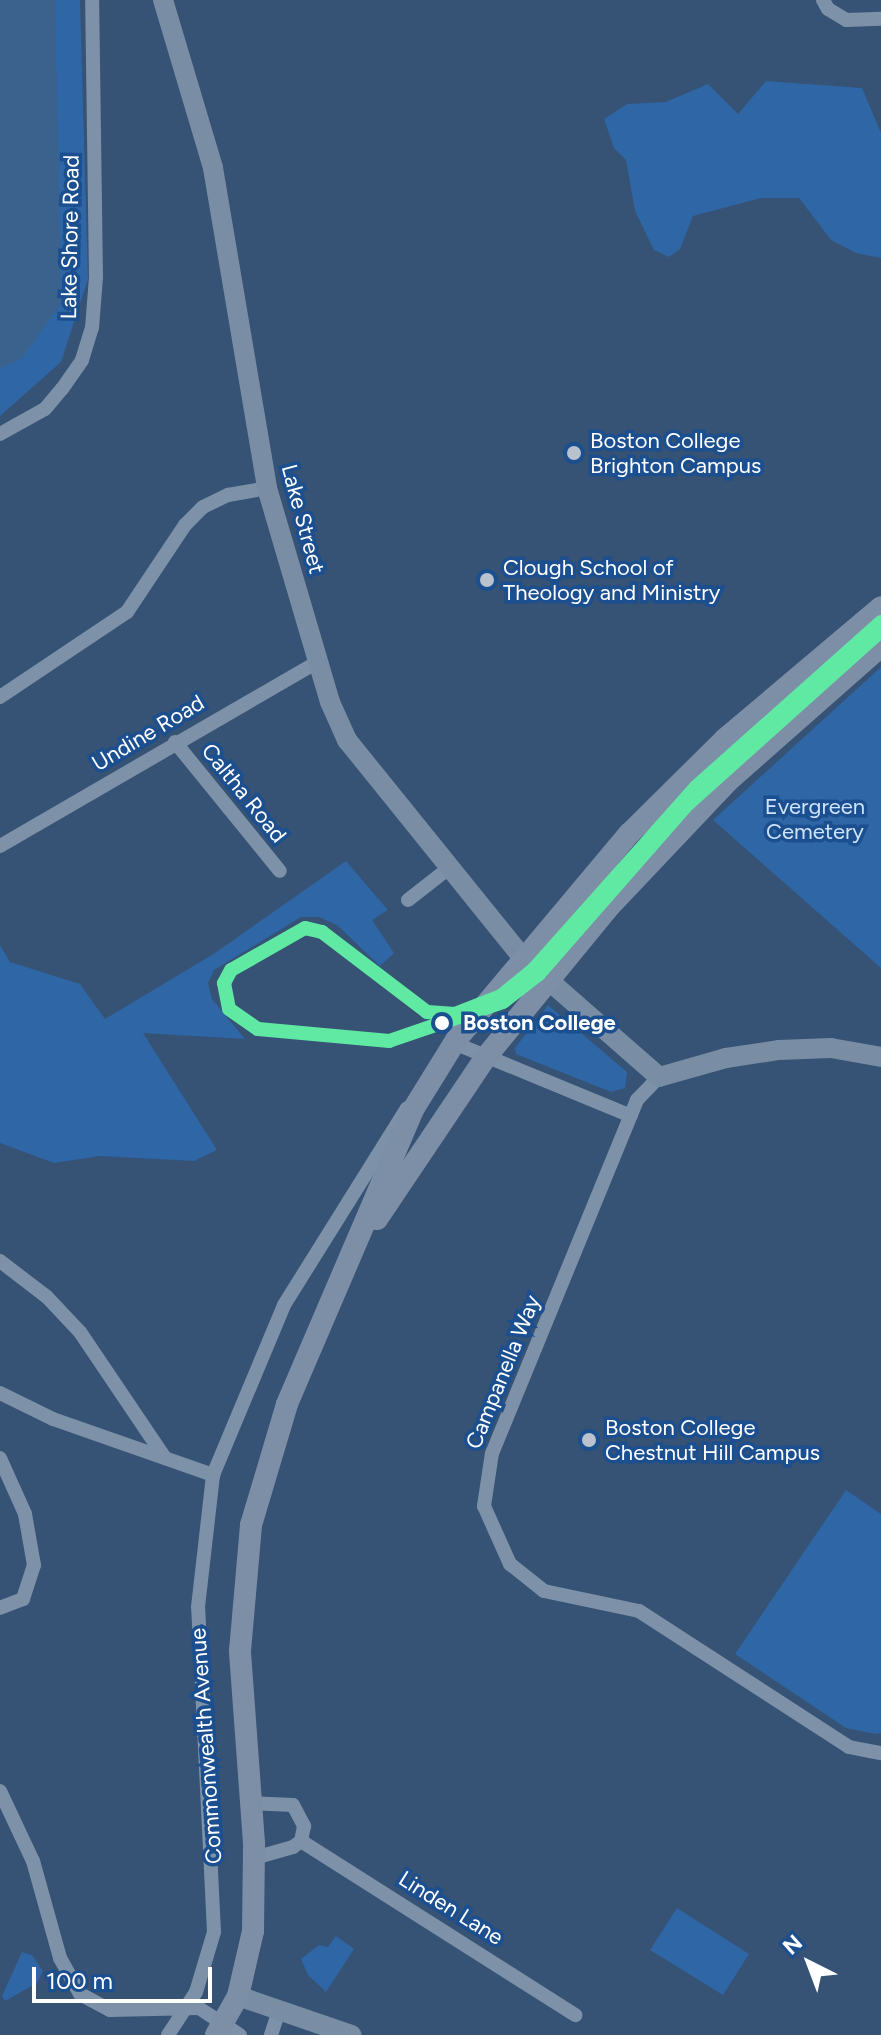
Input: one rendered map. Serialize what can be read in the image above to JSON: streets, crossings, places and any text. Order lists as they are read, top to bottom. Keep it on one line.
{"streets":{"main road":["Commonwealth Avenue"],"street":["Lake Shore Road","Lake Street","Undine Road","Caltha Road","Campanella Way","Linden Lane"]},"crossings":[["Lake Street","Undine Road"],["Lake Street","Campanella Way"],["Lake Street","Commonwealth Avenue"],["Undine Road","Caltha Road"]],"parks":["Evergreen Cemetery"],"places":["Boston College Brighton Campus","Clough School of Theology and Ministry","Boston College","Boston College Chestnut Hill Campus"],"scale_bar":"100 m","north":"top left"}
